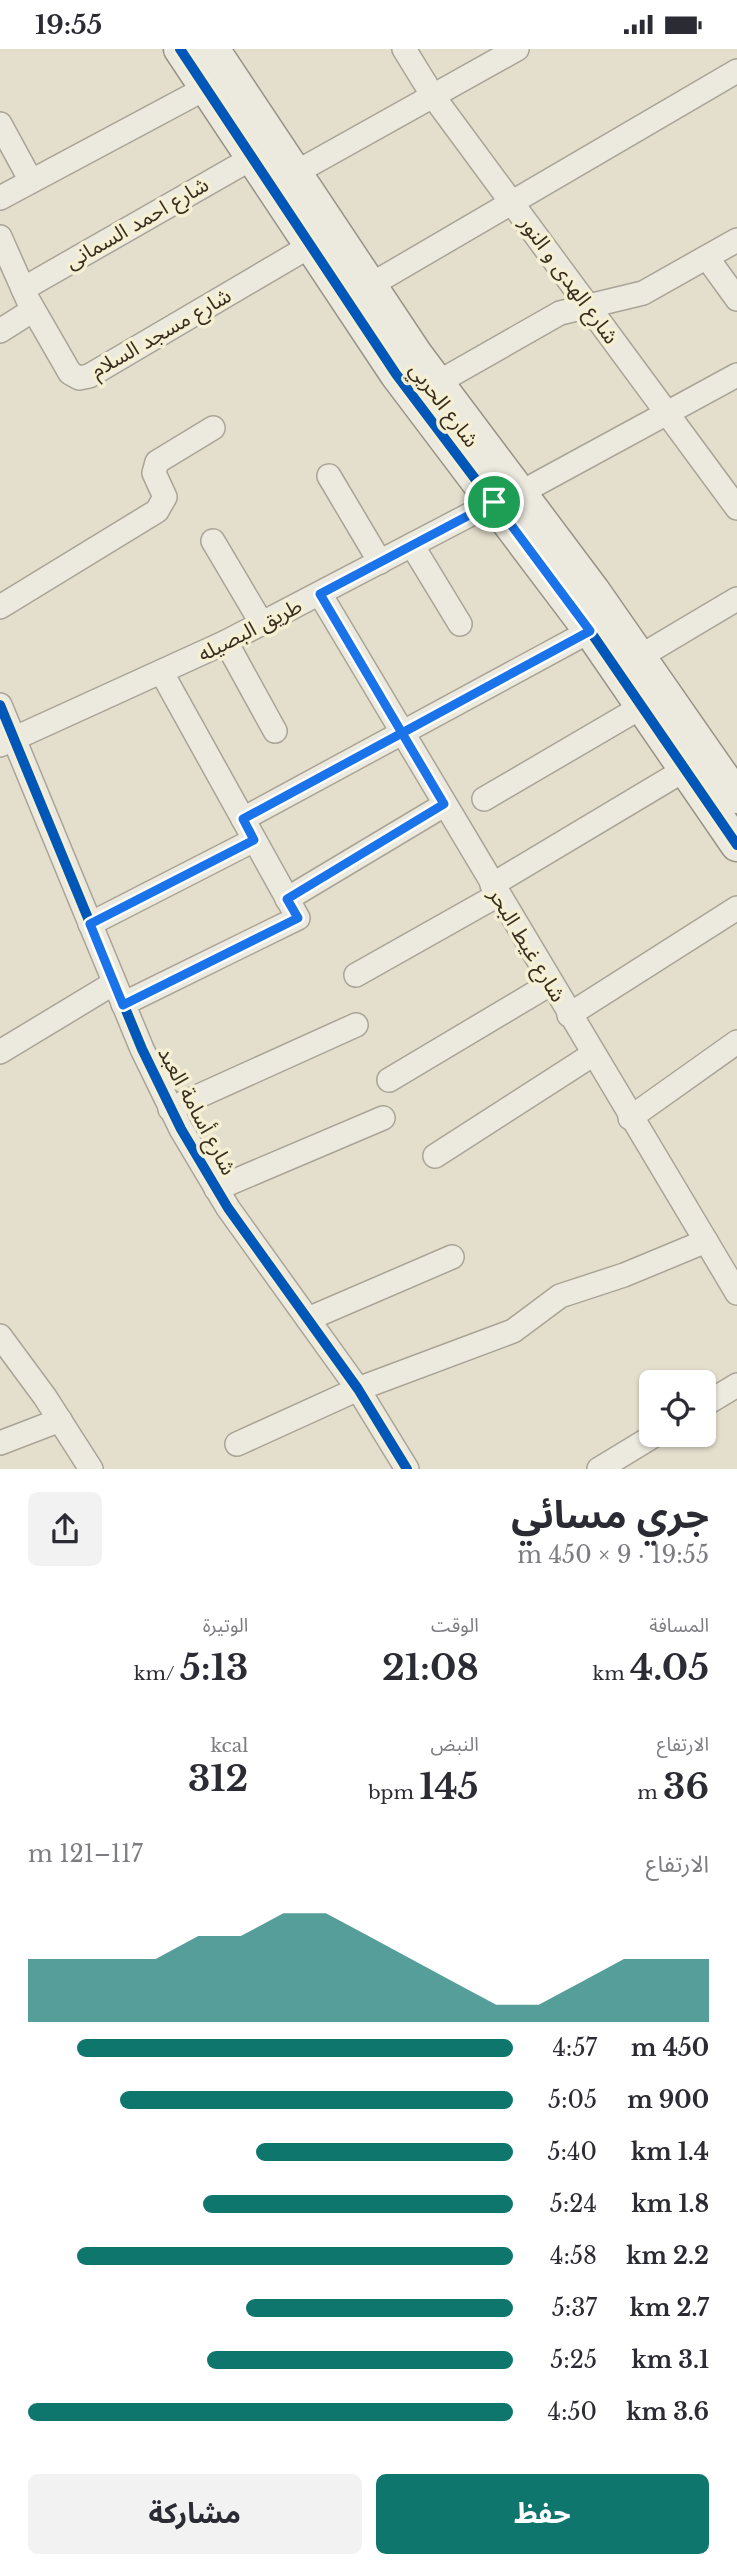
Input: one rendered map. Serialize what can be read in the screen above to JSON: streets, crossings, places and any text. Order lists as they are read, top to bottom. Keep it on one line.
{"streets":{"street":["شارع احمد السمانى","شارع الهدى و النور","شارع مسجد السلام","شارع الحربي","طريق البصيله","شارع غيط البحر","شارع أسامة العبد"]},"crossings":[["شارع احمد السمانى","شارع مسجد السلام"],["شارع احمد السمانى","شارع الحربي"],["شارع الهدى و النور","طريق البصيله"],["شارع مسجد السلام","شارع الحربي"],["شارع الحربي","طريق البصيله"],["طريق البصيله","شارع غيط البحر"],["طريق البصيله","شارع أسامة العبد"]],"page":{"status":"19:55","heading":["جري مسائي","19:55 · 9 × 450 m"],"stats":[["المسافة","4.05 km"],["الوقت","21:08"],["الوتيرة","5:13 /km"],["الارتفاع","36 m"],["النبض","145 bpm"],["kcal","312"]],"chart":["الارتفاع","117–121 m"],"list":[{"name":"450 m","note":"4:57"},{"name":"900 m","note":"5:05"},{"name":"1.4 km","note":"5:40"},{"name":"1.8 km","note":"5:24"},{"name":"2.2 km","note":"4:58"},{"name":"2.7 km","note":"5:37"},{"name":"3.1 km","note":"5:25"},{"name":"3.6 km","note":"4:50"}],"buttons":["حفظ","مشاركة"]}}
